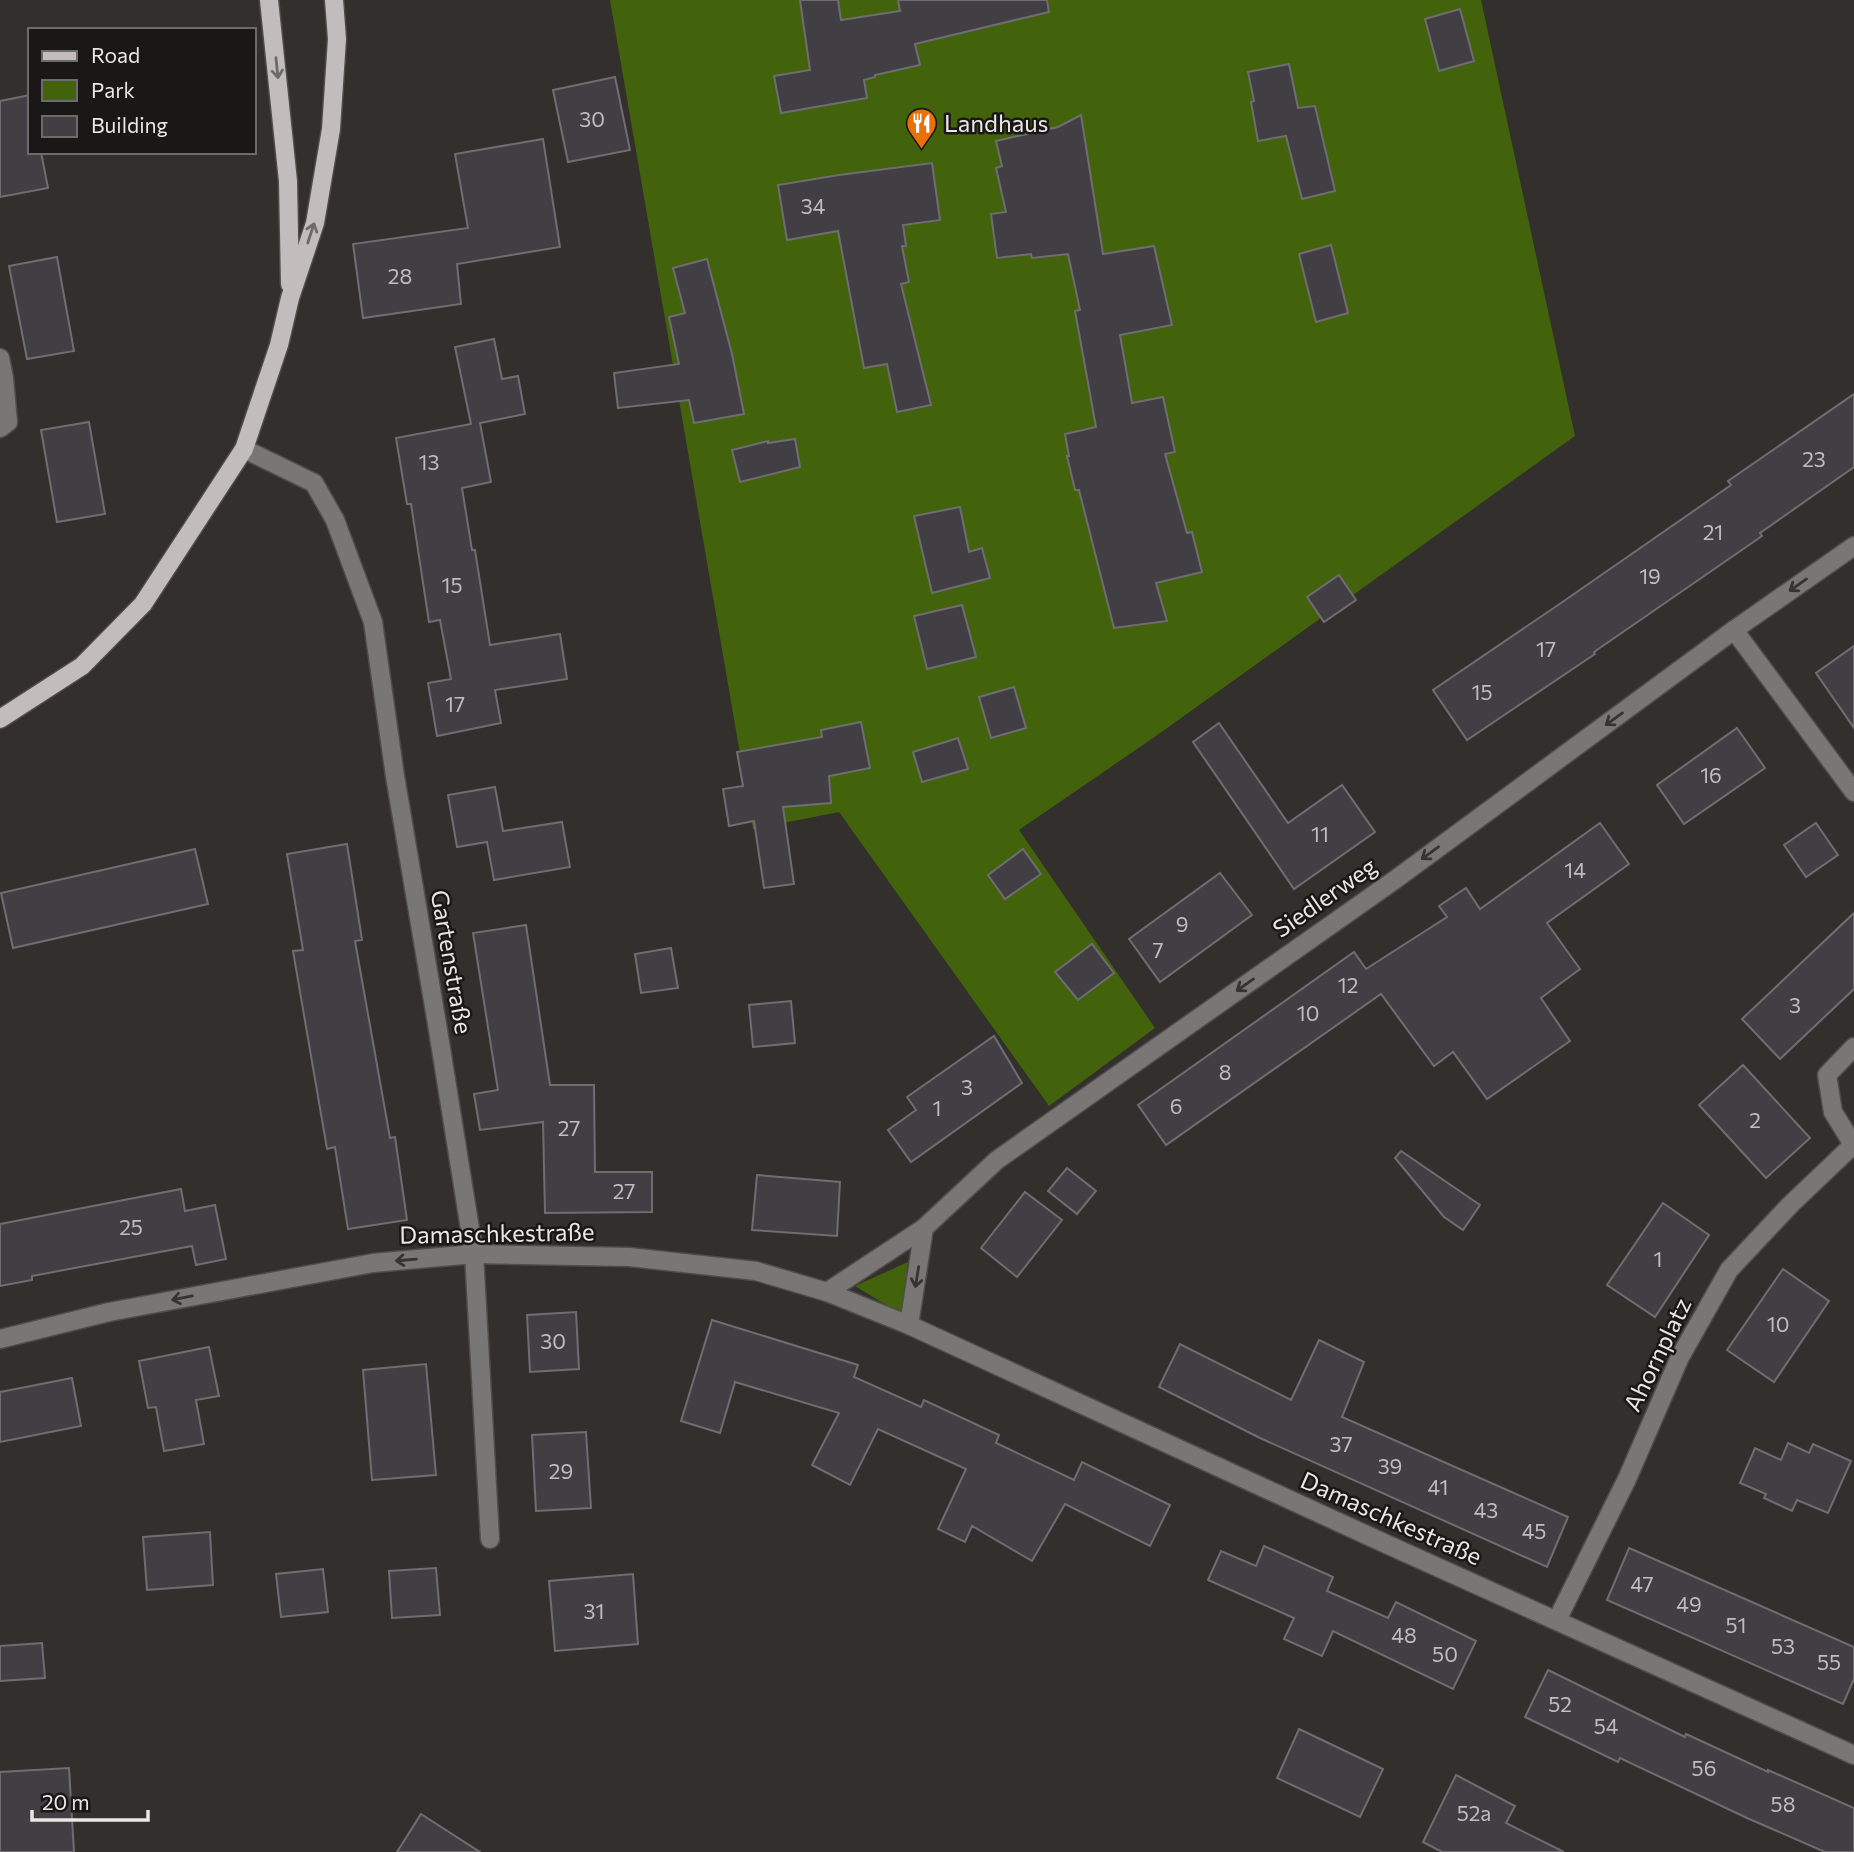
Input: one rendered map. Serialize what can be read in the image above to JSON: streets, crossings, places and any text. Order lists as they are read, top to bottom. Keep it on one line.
{"streets":{"street":["Siedlerweg","Gartenstraße","Damaschkestraße","Ahornplatz"]},"crossings":[["Siedlerweg","Damaschkestraße"],["Gartenstraße","Damaschkestraße"],["Damaschkestraße","Ahornplatz"]],"one_way":["Siedlerweg"],"places":{"restaurant":["Landhaus"]},"house_numbers":["30","34","28","23","13","21","19","15","17","15","17","16","11","14","9","7","12","3","10","8","3","6","1","2","27","27","25","1","10","30","37","39","29","41","43","45","47","49","31","51","48","53","50","55","52","54","56","58","52a"],"legend":["Road","Park","Building"],"scale_bar":"20 m"}
